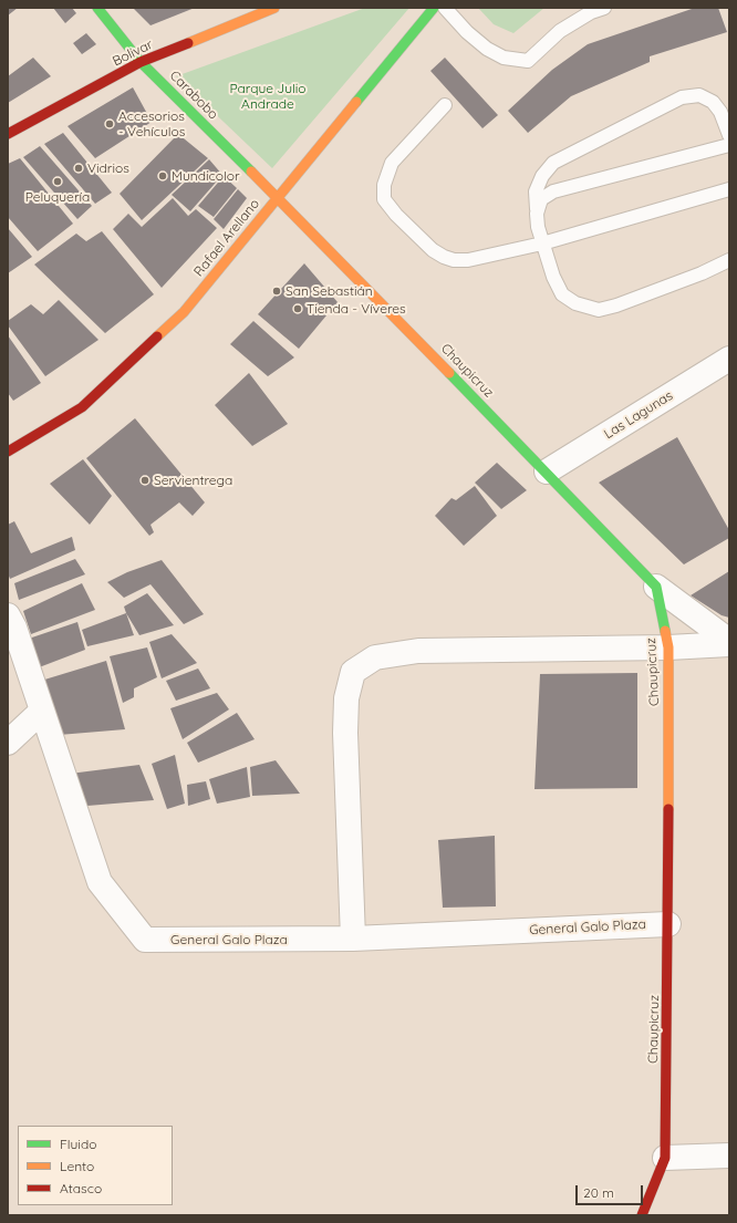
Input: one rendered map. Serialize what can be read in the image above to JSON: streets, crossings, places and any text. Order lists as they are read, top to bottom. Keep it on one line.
{"streets":{"street":["Bolivar","Carabobo","Rafael Arellano","Chaupicruz","Las Lagunas","General Galo Plaza"]},"crossings":[["Bolivar","Carabobo"],["Carabobo","Rafael Arellano"],["Carabobo","Chaupicruz"],["Rafael Arellano","Chaupicruz"],["Chaupicruz","Las Lagunas"],["Chaupicruz","General Galo Plaza"]],"parks":["Parque Julio Andrade"],"places":["Accesorios - Vehículos","Vidrios","Mundicolor","Peluquería","San Sebastián","Tienda - Víveres","Servientrega"],"legend":["Fluido","Lento","Atasco"],"scale_bar":"20 m"}
